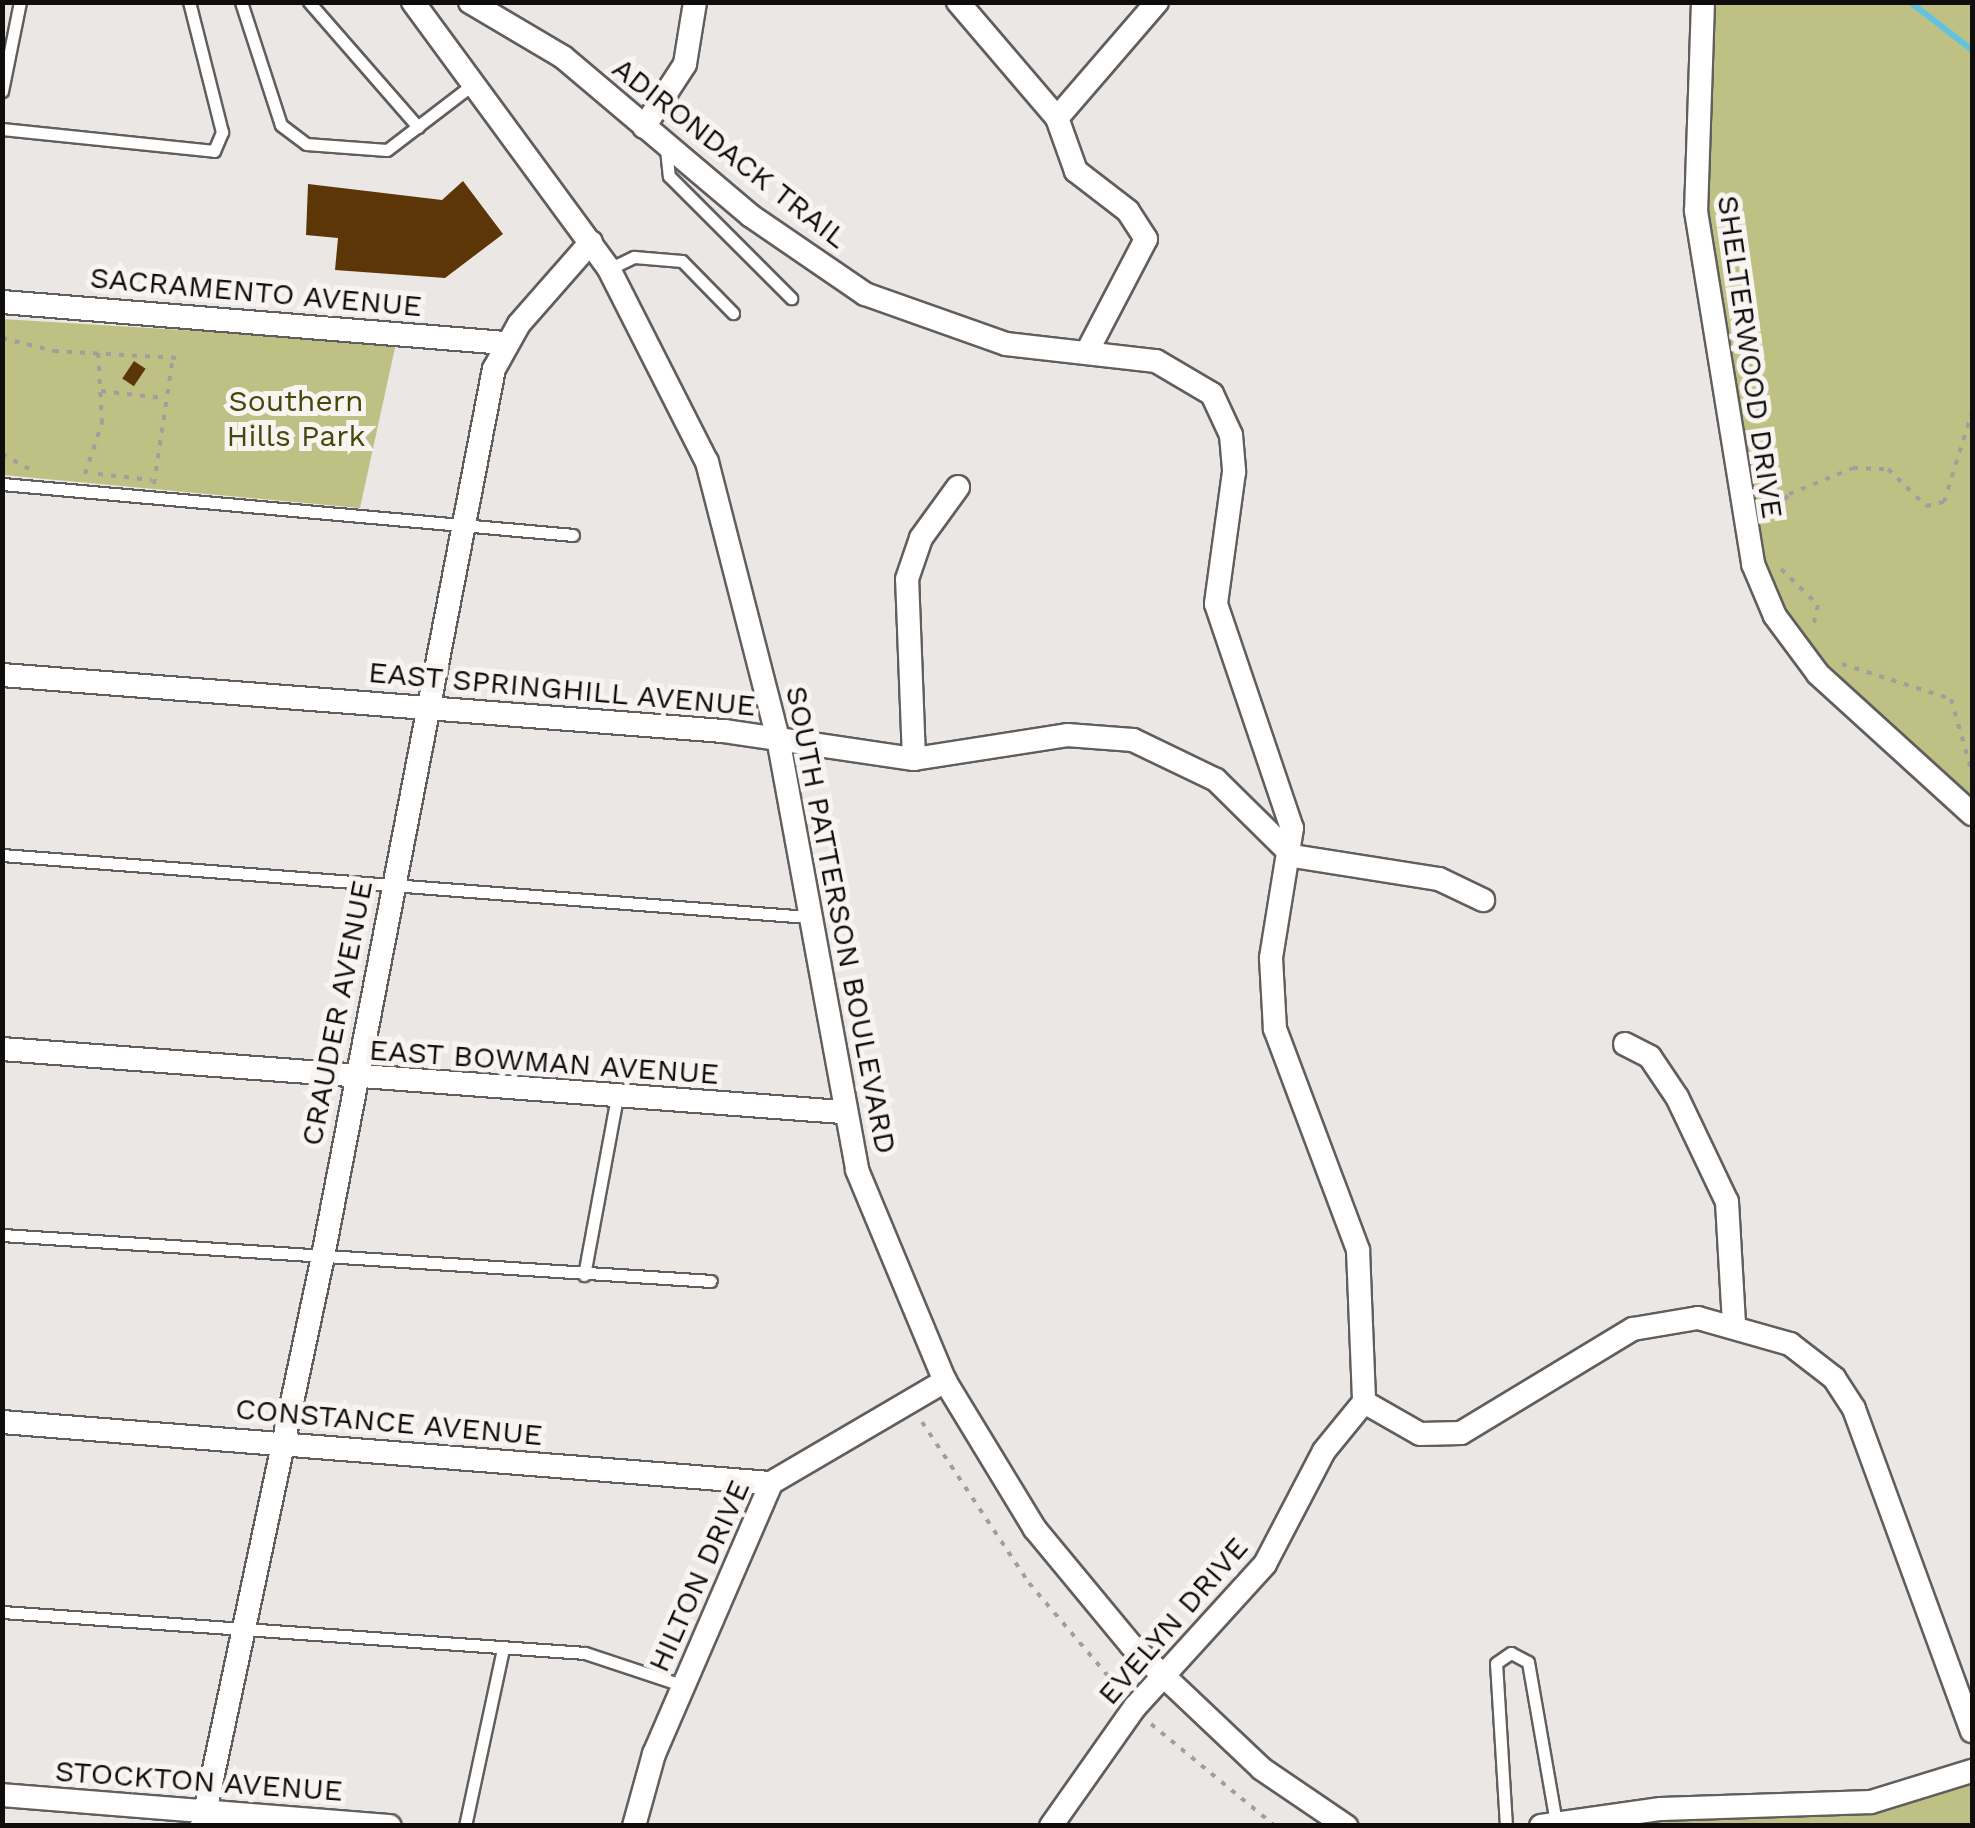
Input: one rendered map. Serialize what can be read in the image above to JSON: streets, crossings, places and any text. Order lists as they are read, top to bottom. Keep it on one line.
{"streets":{"street":["ADIRONDACK TRAIL","SACRAMENTO AVENUE","SHELTERWOOD DRIVE","EAST SPRINGHILL AVENUE","SOUTH PATTERSON BOULEVARD","CRAUDER AVENUE","EAST BOWMAN AVENUE","CONSTANCE AVENUE","HILTON DRIVE","EVELYN DRIVE","STOCKTON AVENUE"]},"crossings":[["ADIRONDACK TRAIL","EAST SPRINGHILL AVENUE"],["ADIRONDACK TRAIL","EVELYN DRIVE"],["SACRAMENTO AVENUE","CRAUDER AVENUE"],["EAST SPRINGHILL AVENUE","SOUTH PATTERSON BOULEVARD"],["EAST SPRINGHILL AVENUE","CRAUDER AVENUE"],["SOUTH PATTERSON BOULEVARD","CRAUDER AVENUE"],["SOUTH PATTERSON BOULEVARD","EAST BOWMAN AVENUE"],["SOUTH PATTERSON BOULEVARD","HILTON DRIVE"],["SOUTH PATTERSON BOULEVARD","EVELYN DRIVE"],["CRAUDER AVENUE","EAST BOWMAN AVENUE"],["CRAUDER AVENUE","CONSTANCE AVENUE"],["CRAUDER AVENUE","STOCKTON AVENUE"],["CONSTANCE AVENUE","HILTON DRIVE"]],"parks":["Southern Hills Park"]}
